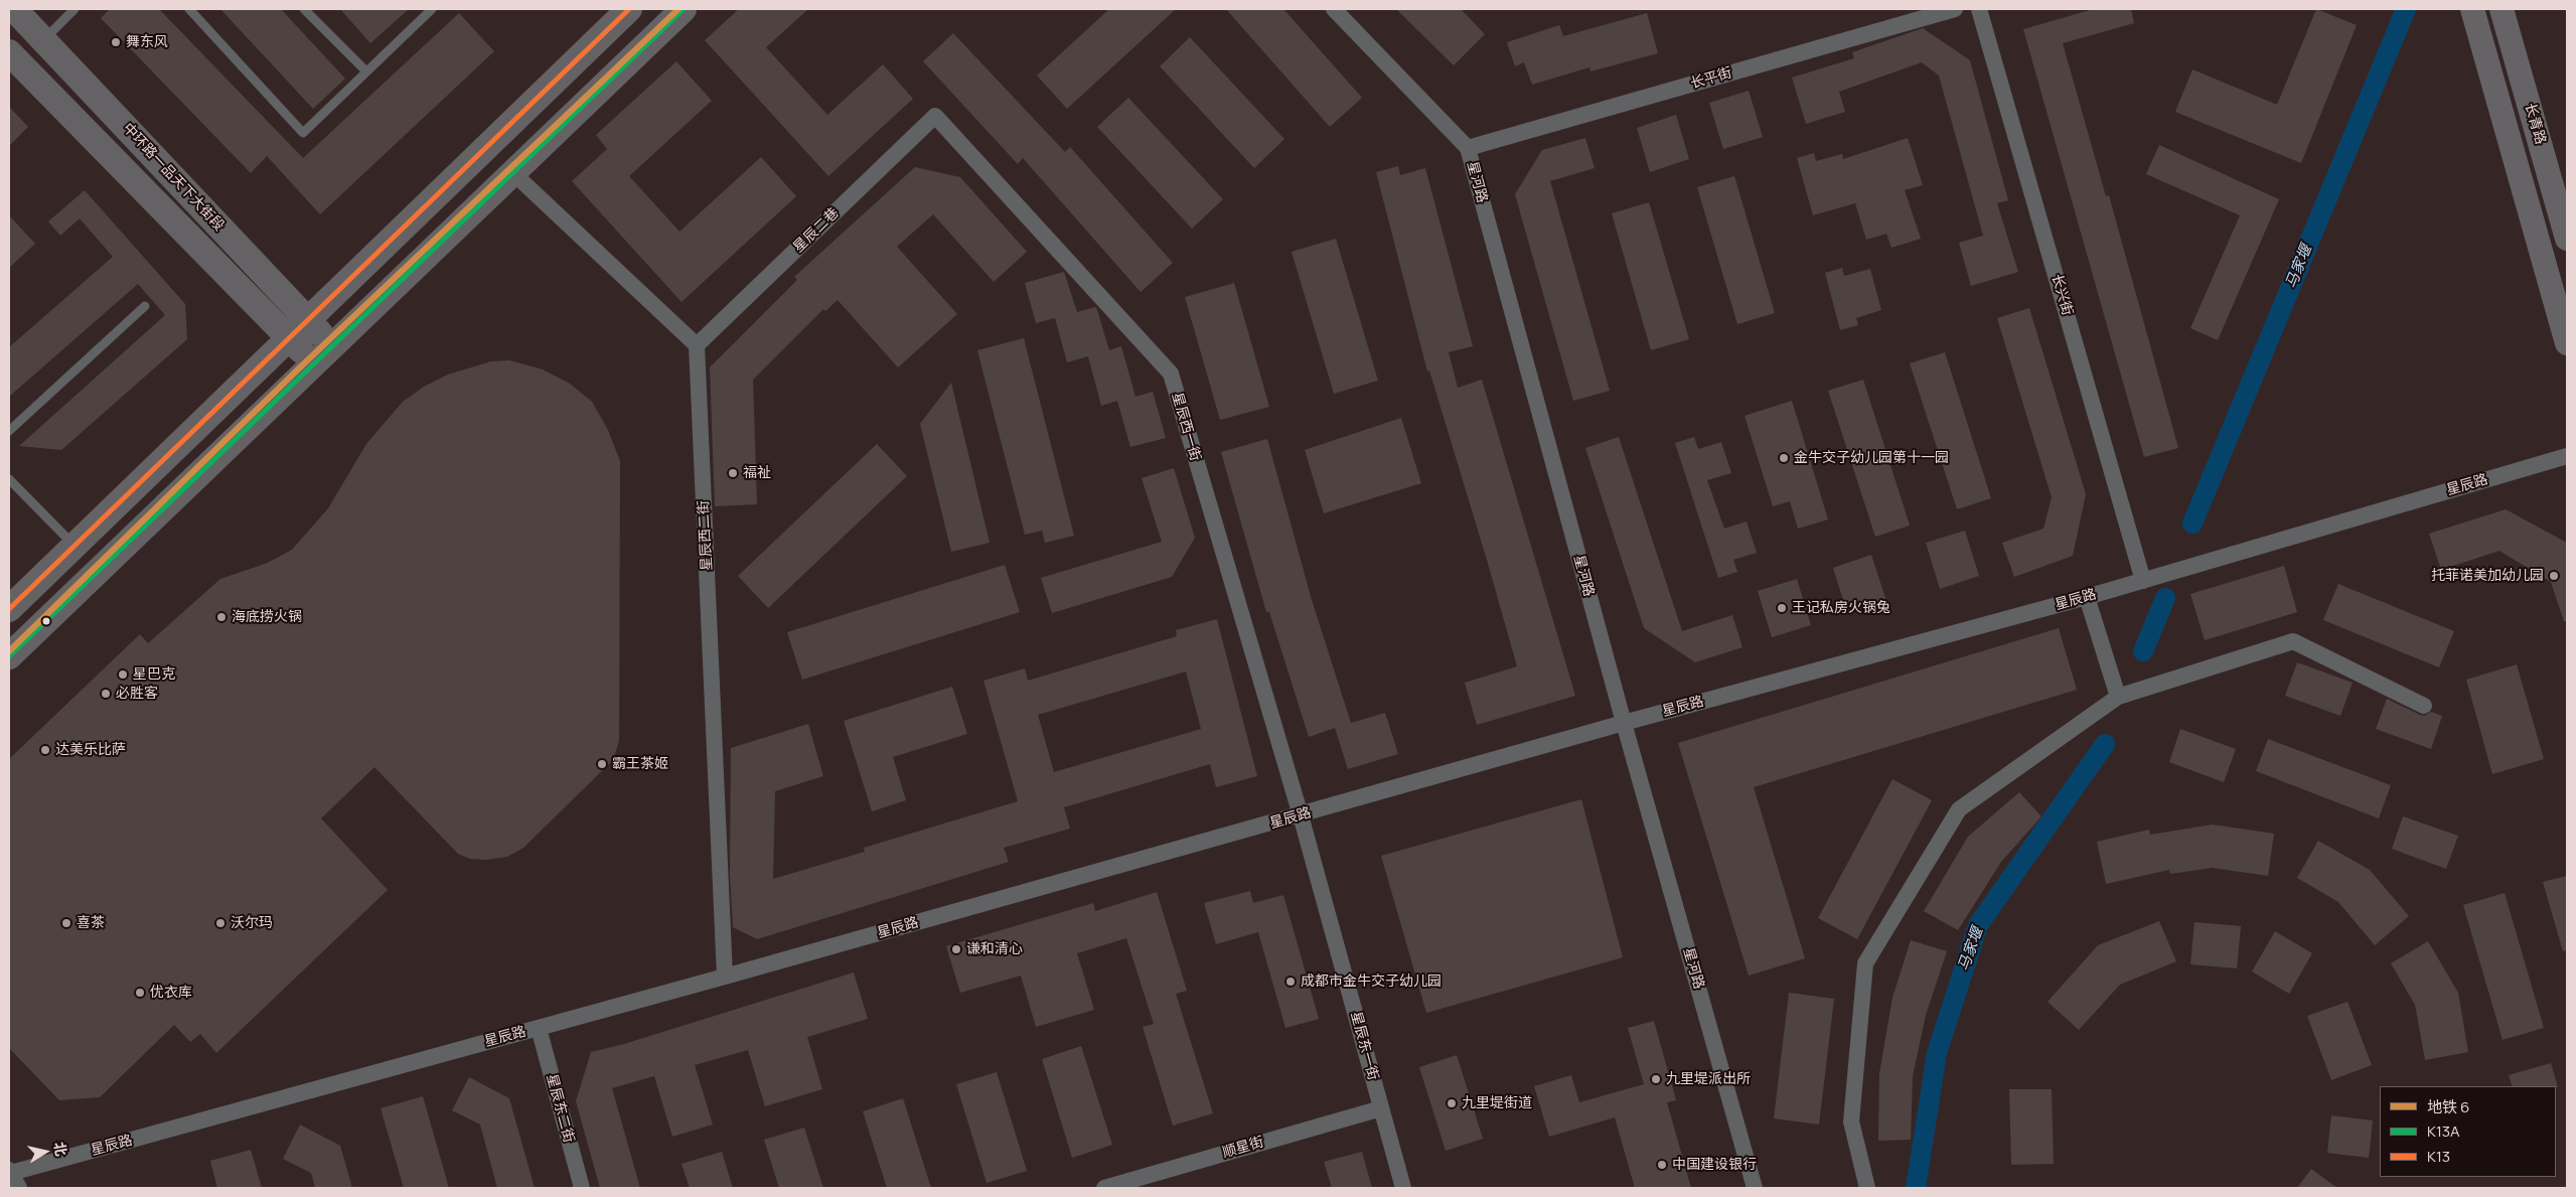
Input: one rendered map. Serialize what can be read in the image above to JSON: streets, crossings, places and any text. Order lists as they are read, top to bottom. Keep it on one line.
{"streets":{"main road":["长青路","中环路一品天下大街段"],"street":["长平街","星河路","星辰二巷","长兴街","星辰西一街","星辰路","星辰西二街","星辰东一街","星辰东二街","顺星街"]},"crossings":[["长平街","星河路"],["星河路","星辰路"],["星辰二巷","星辰西一街"],["星辰二巷","星辰西二街"],["长兴街","星辰路"],["星辰西一街","星辰路"],["星辰西一街","星辰东一街"],["星辰路","星辰西二街"],["星辰路","星辰东一街"],["星辰路","星辰东二街"],["星辰东一街","顺星街"]],"water":["马家堰"],"places":["舞东风","金牛交子幼儿园第十一园","福祉","托菲诺美加幼儿园","王记私房火锅兔","海底捞火锅","星巴克","必胜客","达美乐比萨","霸王茶姬","喜茶","沃尔玛","谦和清心","成都市金牛交子幼儿园","优衣库","九里堤派出所","九里堤街道","中国建设银行"],"lines":["metro line 6","transit line K13A","transit line K13"],"legend":["地铁 6","K13A","K13"],"north":"right"}
